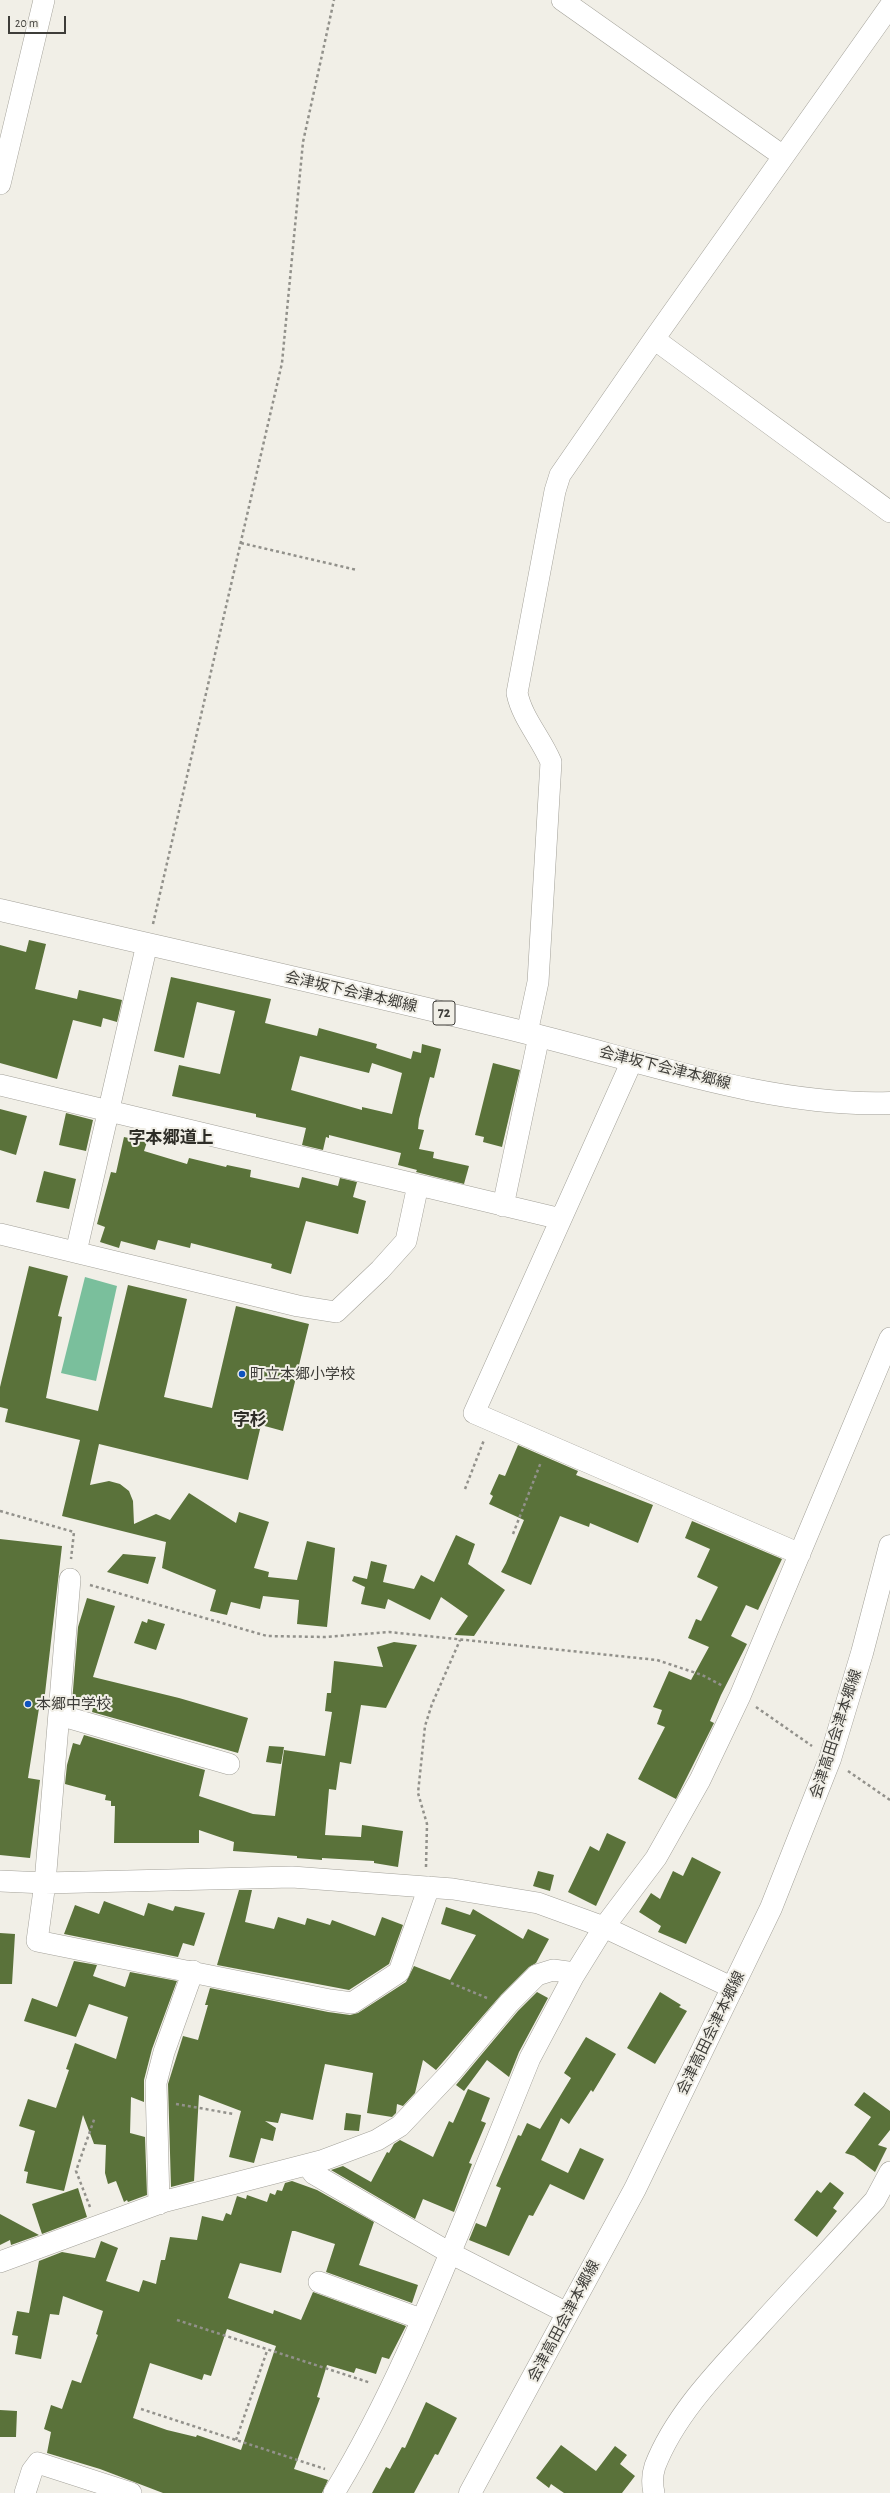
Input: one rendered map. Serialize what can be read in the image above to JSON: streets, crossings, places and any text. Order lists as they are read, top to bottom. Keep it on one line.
{"streets":{"main road":["会津坂下会津本郷線","72","会津高田会津本郷線"]},"districts":["字本郷道上","字杉"],"places":["町立本郷小学校","本郷中学校"],"scale_bar":"20 m"}
